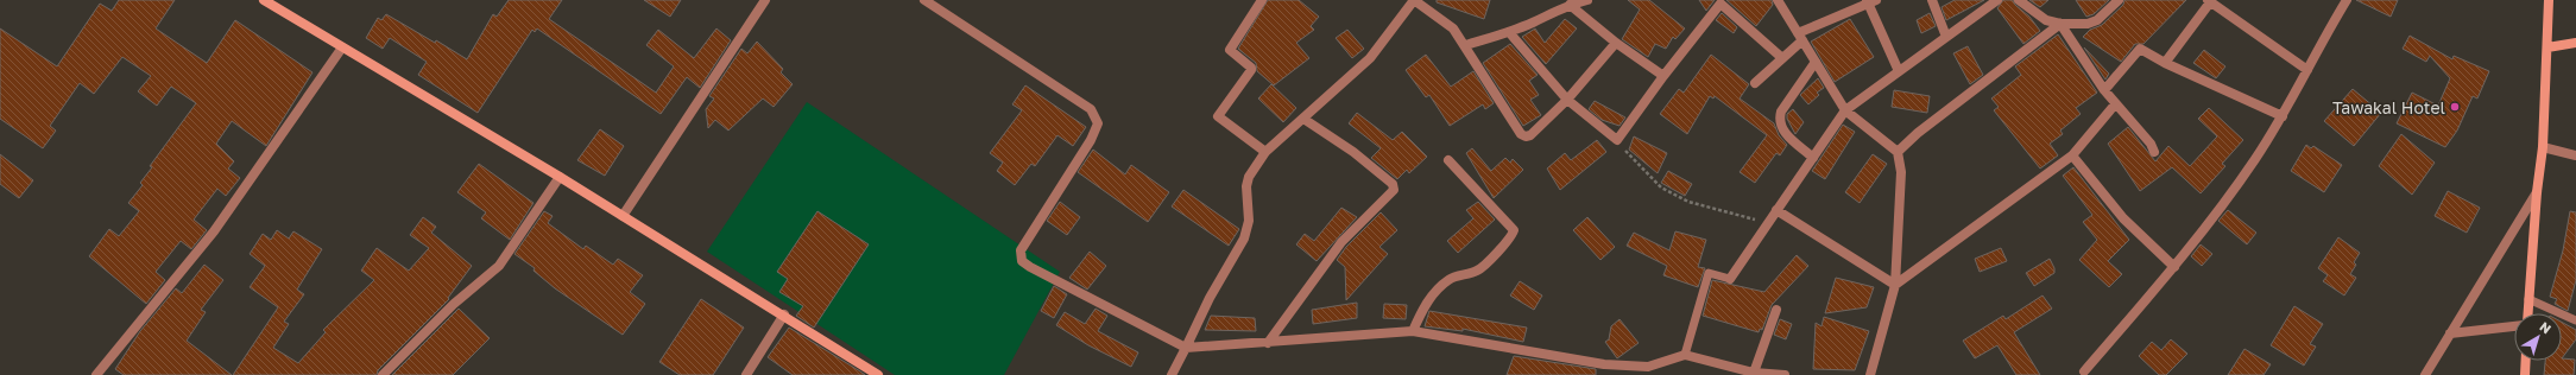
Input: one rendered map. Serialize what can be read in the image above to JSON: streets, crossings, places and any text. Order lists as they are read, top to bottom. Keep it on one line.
{"places":["Tawakal Hotel"],"north":"top right"}
